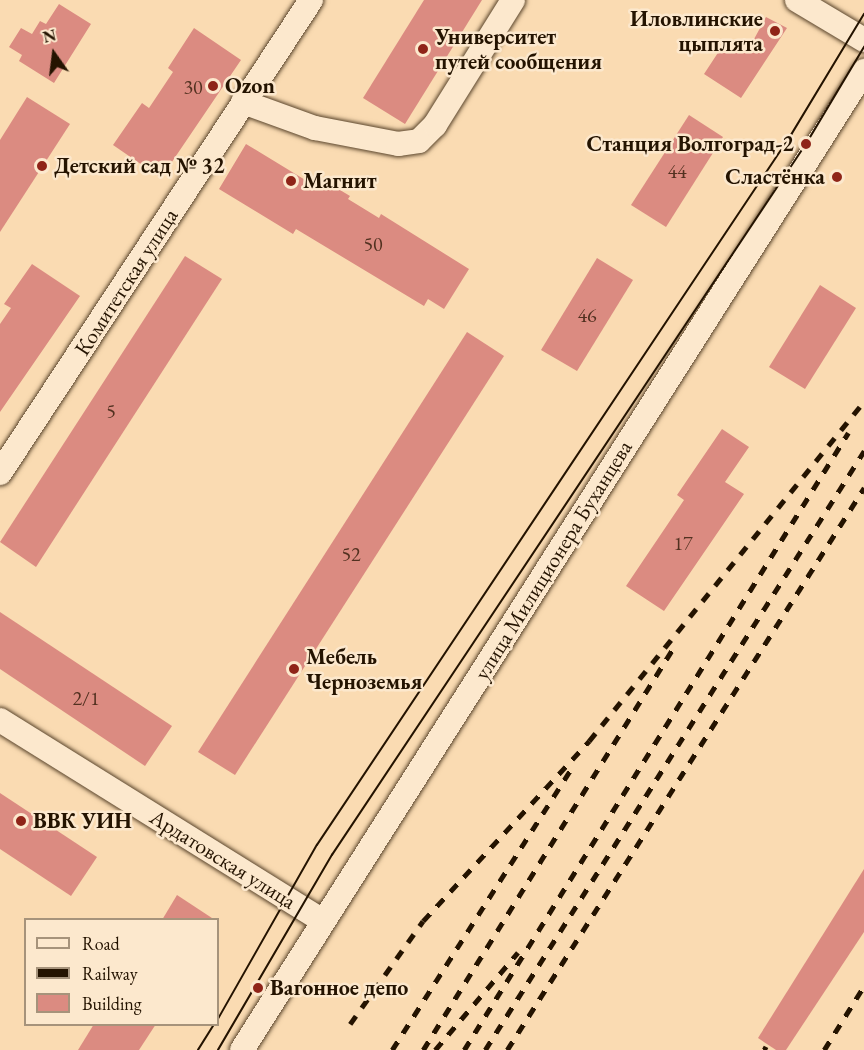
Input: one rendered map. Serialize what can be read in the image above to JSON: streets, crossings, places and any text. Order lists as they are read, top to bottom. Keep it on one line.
{"streets":{"street":["Комитетская улица","улица Милиционера Буханцева","Ардатовская улица"]},"crossings":[["улица Милиционера Буханцева","Ардатовская улица"]],"places":["Иловлинские цыплята","Университет путей сообщения","Ozon","Станция Волгоград-2","Детский сад № 32","Сластёнка","Магнит","Мебель Черноземья","ВВК УИН","Вагонное депо"],"house_numbers":["30","44","50","46","5","17","52","2/1"],"legend":["Road","Railway","Building"],"north":"top"}
